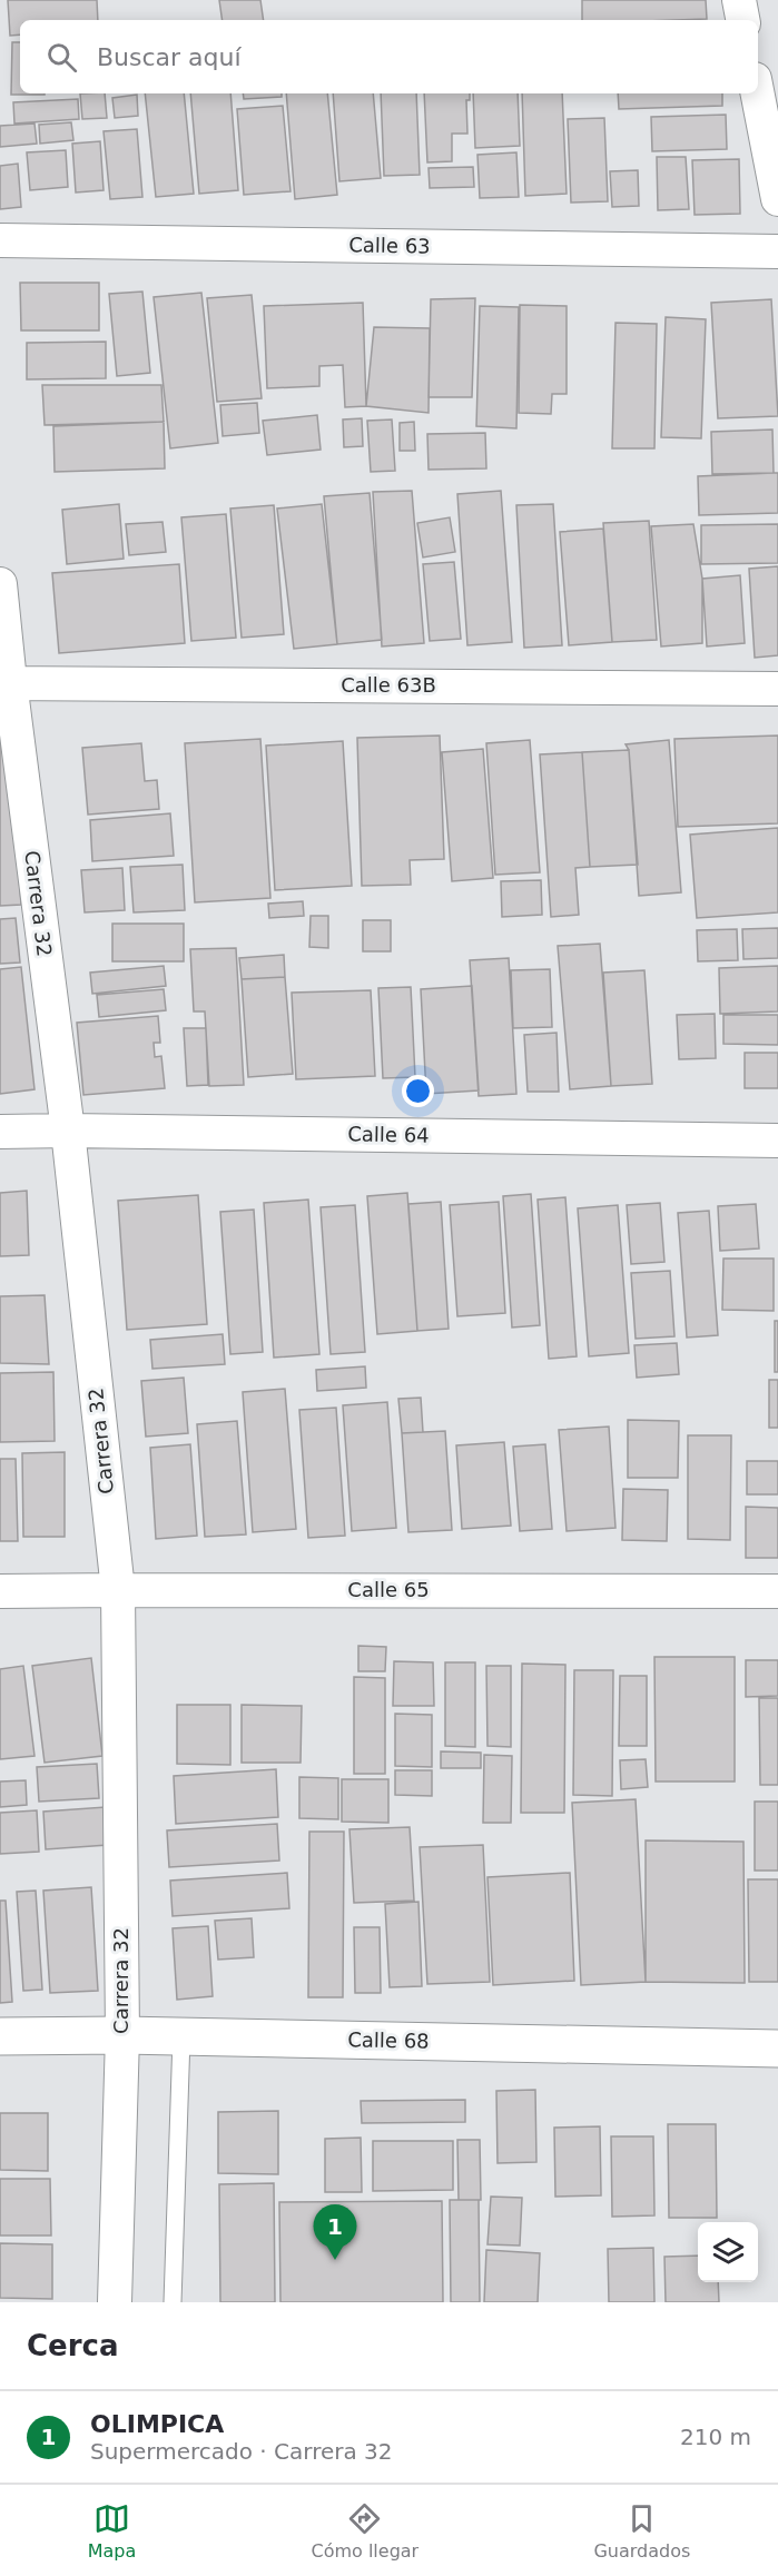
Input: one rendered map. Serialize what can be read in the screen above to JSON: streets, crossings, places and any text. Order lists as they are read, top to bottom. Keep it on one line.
{"streets":{"street":["Calle 63","Calle 63B","Carrera 32","Calle 64","Calle 65","Calle 68"]},"crossings":[["Calle 63B","Carrera 32"],["Carrera 32","Calle 64"],["Carrera 32","Calle 65"],["Carrera 32","Calle 68"]],"page":{"search":"Buscar aquí","pins":"1","heading":"Cerca","list":[{"mark":"1","name":"OLIMPICA","note":"Supermercado · Carrera 32","value":"210 m"}],"nav":["Mapa","Cómo llegar","Guardados"]}}
